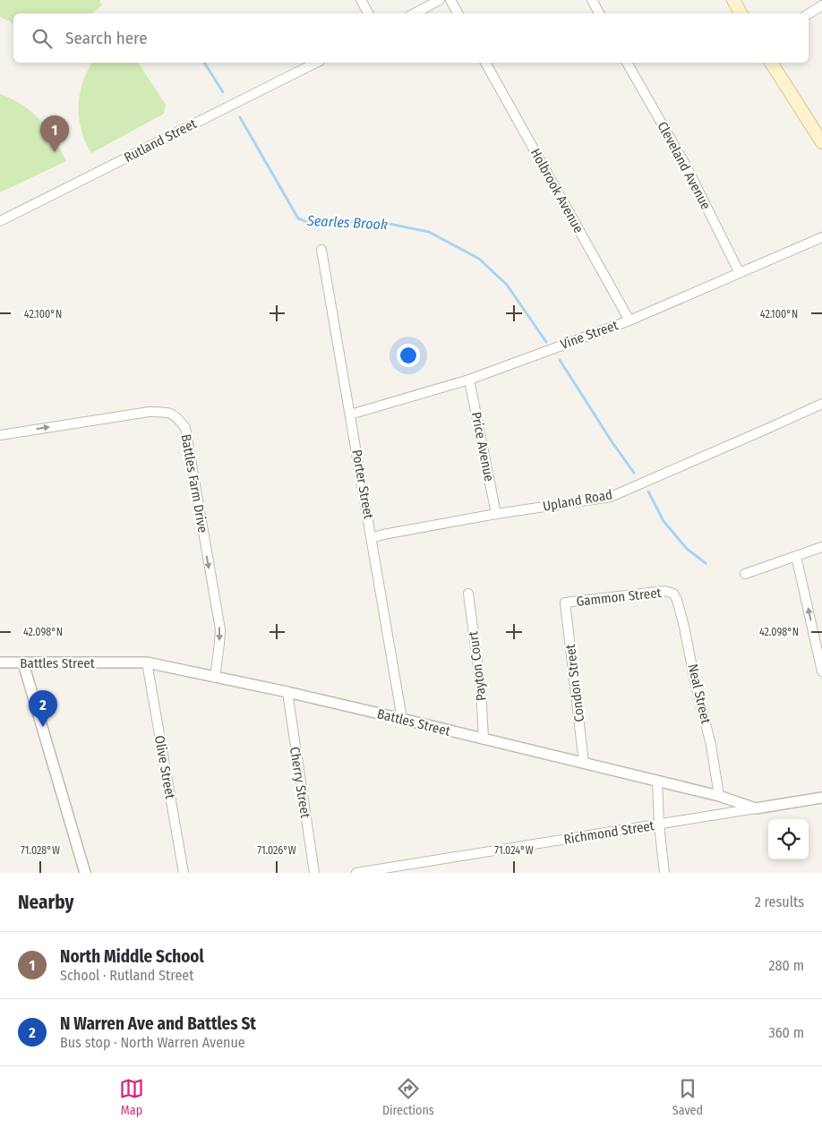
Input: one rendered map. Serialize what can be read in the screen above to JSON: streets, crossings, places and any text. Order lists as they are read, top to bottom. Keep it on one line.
{"streets":{"street":["Rutland Street","Cleveland Avenue","Holbrook Avenue","Vine Street","Price Avenue","Battles Farm Drive","Porter Street","Upland Road","Gammon Street","Battles Street","Payton Court","Condon Street","Neal Street","Olive Street","Cherry Street","Richmond Street"]},"crossings":[["Cleveland Avenue","Vine Street"],["Holbrook Avenue","Vine Street"],["Vine Street","Price Avenue"],["Vine Street","Porter Street"],["Price Avenue","Upland Road"],["Battles Farm Drive","Battles Street"],["Porter Street","Upland Road"],["Porter Street","Battles Street"],["Gammon Street","Condon Street"],["Gammon Street","Neal Street"],["Battles Street","Payton Court"],["Battles Street","Condon Street"],["Battles Street","Neal Street"],["Battles Street","Olive Street"],["Battles Street","Cherry Street"],["Battles Street","Richmond Street"]],"water":["Searles Brook"],"page":{"search":"Search here","pins":["1","2"],"heading":["Nearby","2 results"],"list":[{"mark":"1","name":"North Middle School","note":"School · Rutland Street","value":"280 m"},{"mark":"2","name":"N Warren Ave and Battles St","note":"Bus stop · North Warren Avenue","value":"360 m"}],"nav":["Map","Directions","Saved"]},"coordinates":["42.100°N","42.098°N","71.028°W","71.026°W","71.024°W"]}
